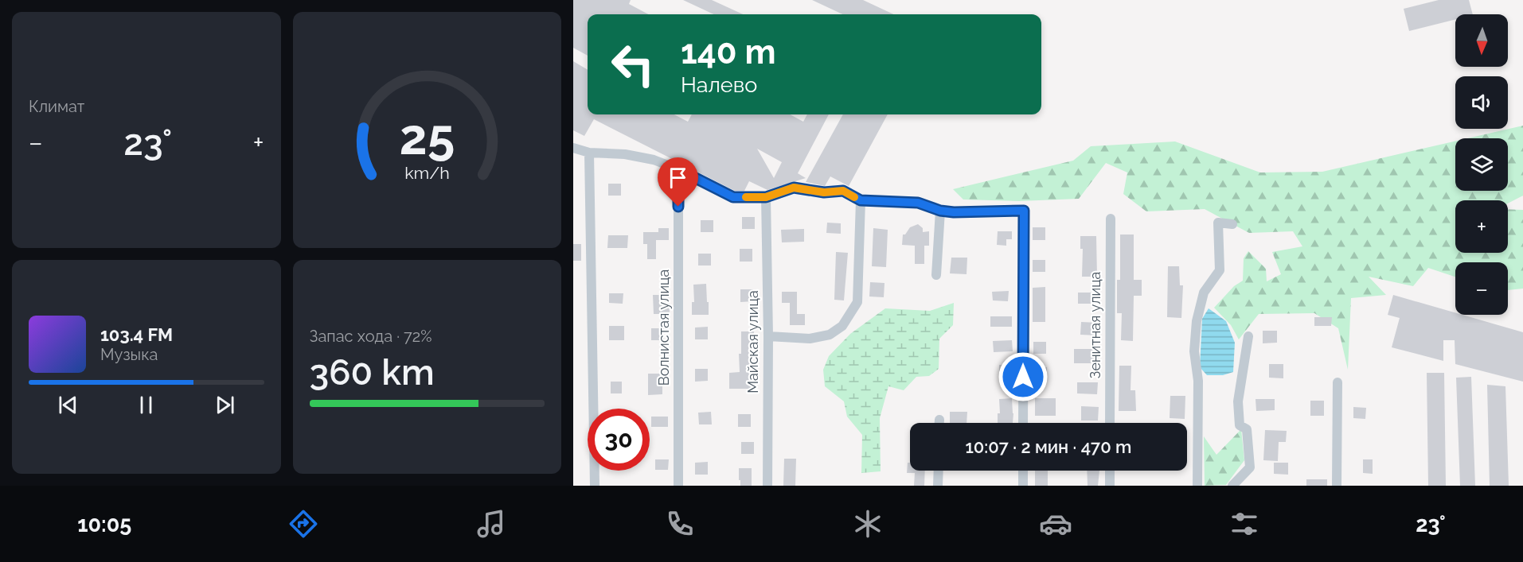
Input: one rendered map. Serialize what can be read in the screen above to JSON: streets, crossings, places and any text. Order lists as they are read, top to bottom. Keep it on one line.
{"streets":{"street":["Зенитная улица","Волнистая улица","Майская улица"]},"north":"bottom","page":{"tile":["Климат",["Запас хода · 72%","360 km"]],"map_buttons":["+","−"],"turn":["140 m","Налево"],"heat":["−","23°","+"],"song":["103.4 FM","Музыка"],"limit":"30","trip":"10:07 · 2 мин · 470 m","tabs":["10:05","23°"],"gauge":["25","km/h"]}}
